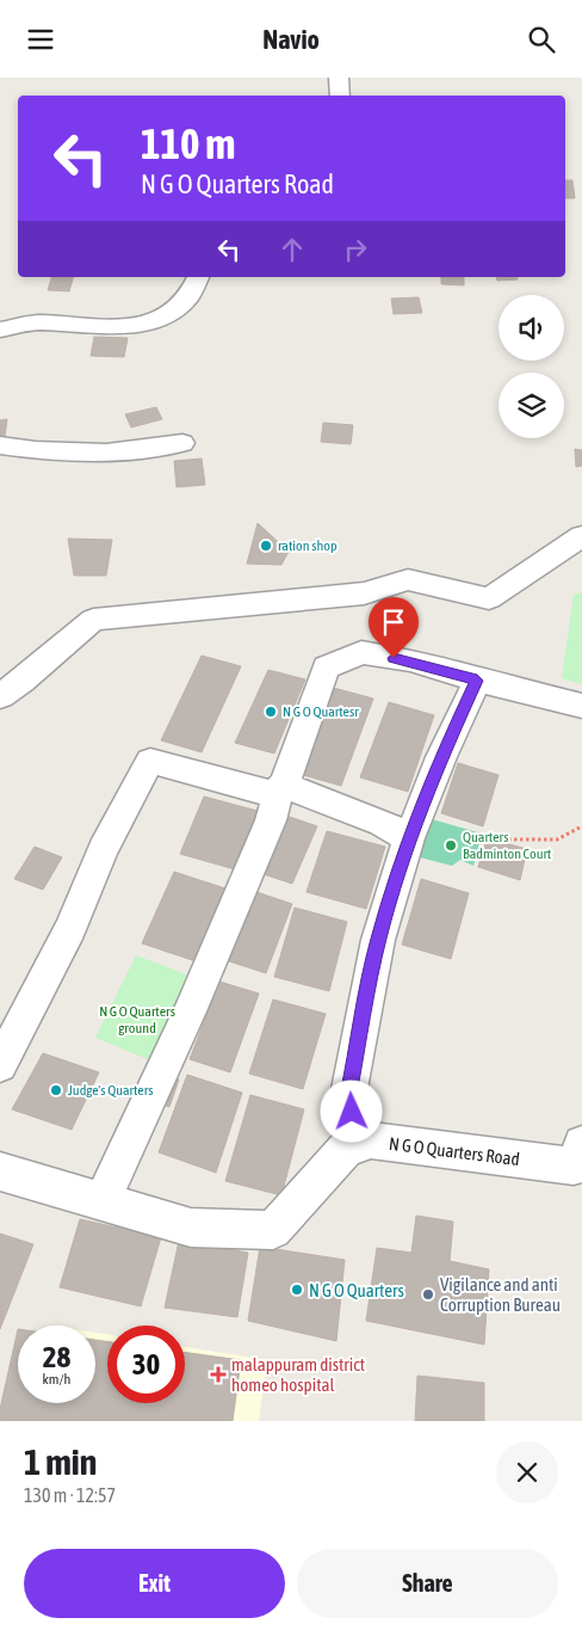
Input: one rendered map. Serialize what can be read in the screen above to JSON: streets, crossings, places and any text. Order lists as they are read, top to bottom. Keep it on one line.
{"streets":{"street":["N G O Quarters Road"]},"parks":["N G O Quarters ground"],"places":{"other":["ration shop","N G O Quartesr","Quarters Badminton Court","Judge's Quarters","N G O Quarters","Vigilance and anti Corruption Bureau"],"health":["malappuram district homeo hospital"]},"page":{"header":"Navio","turn":["110 m","N G O Quarters Road"],"speed":"28 km/h","limit":"30","heading":["1 min","130 m · 12:57"],"buttons":["Exit","Share"]}}
